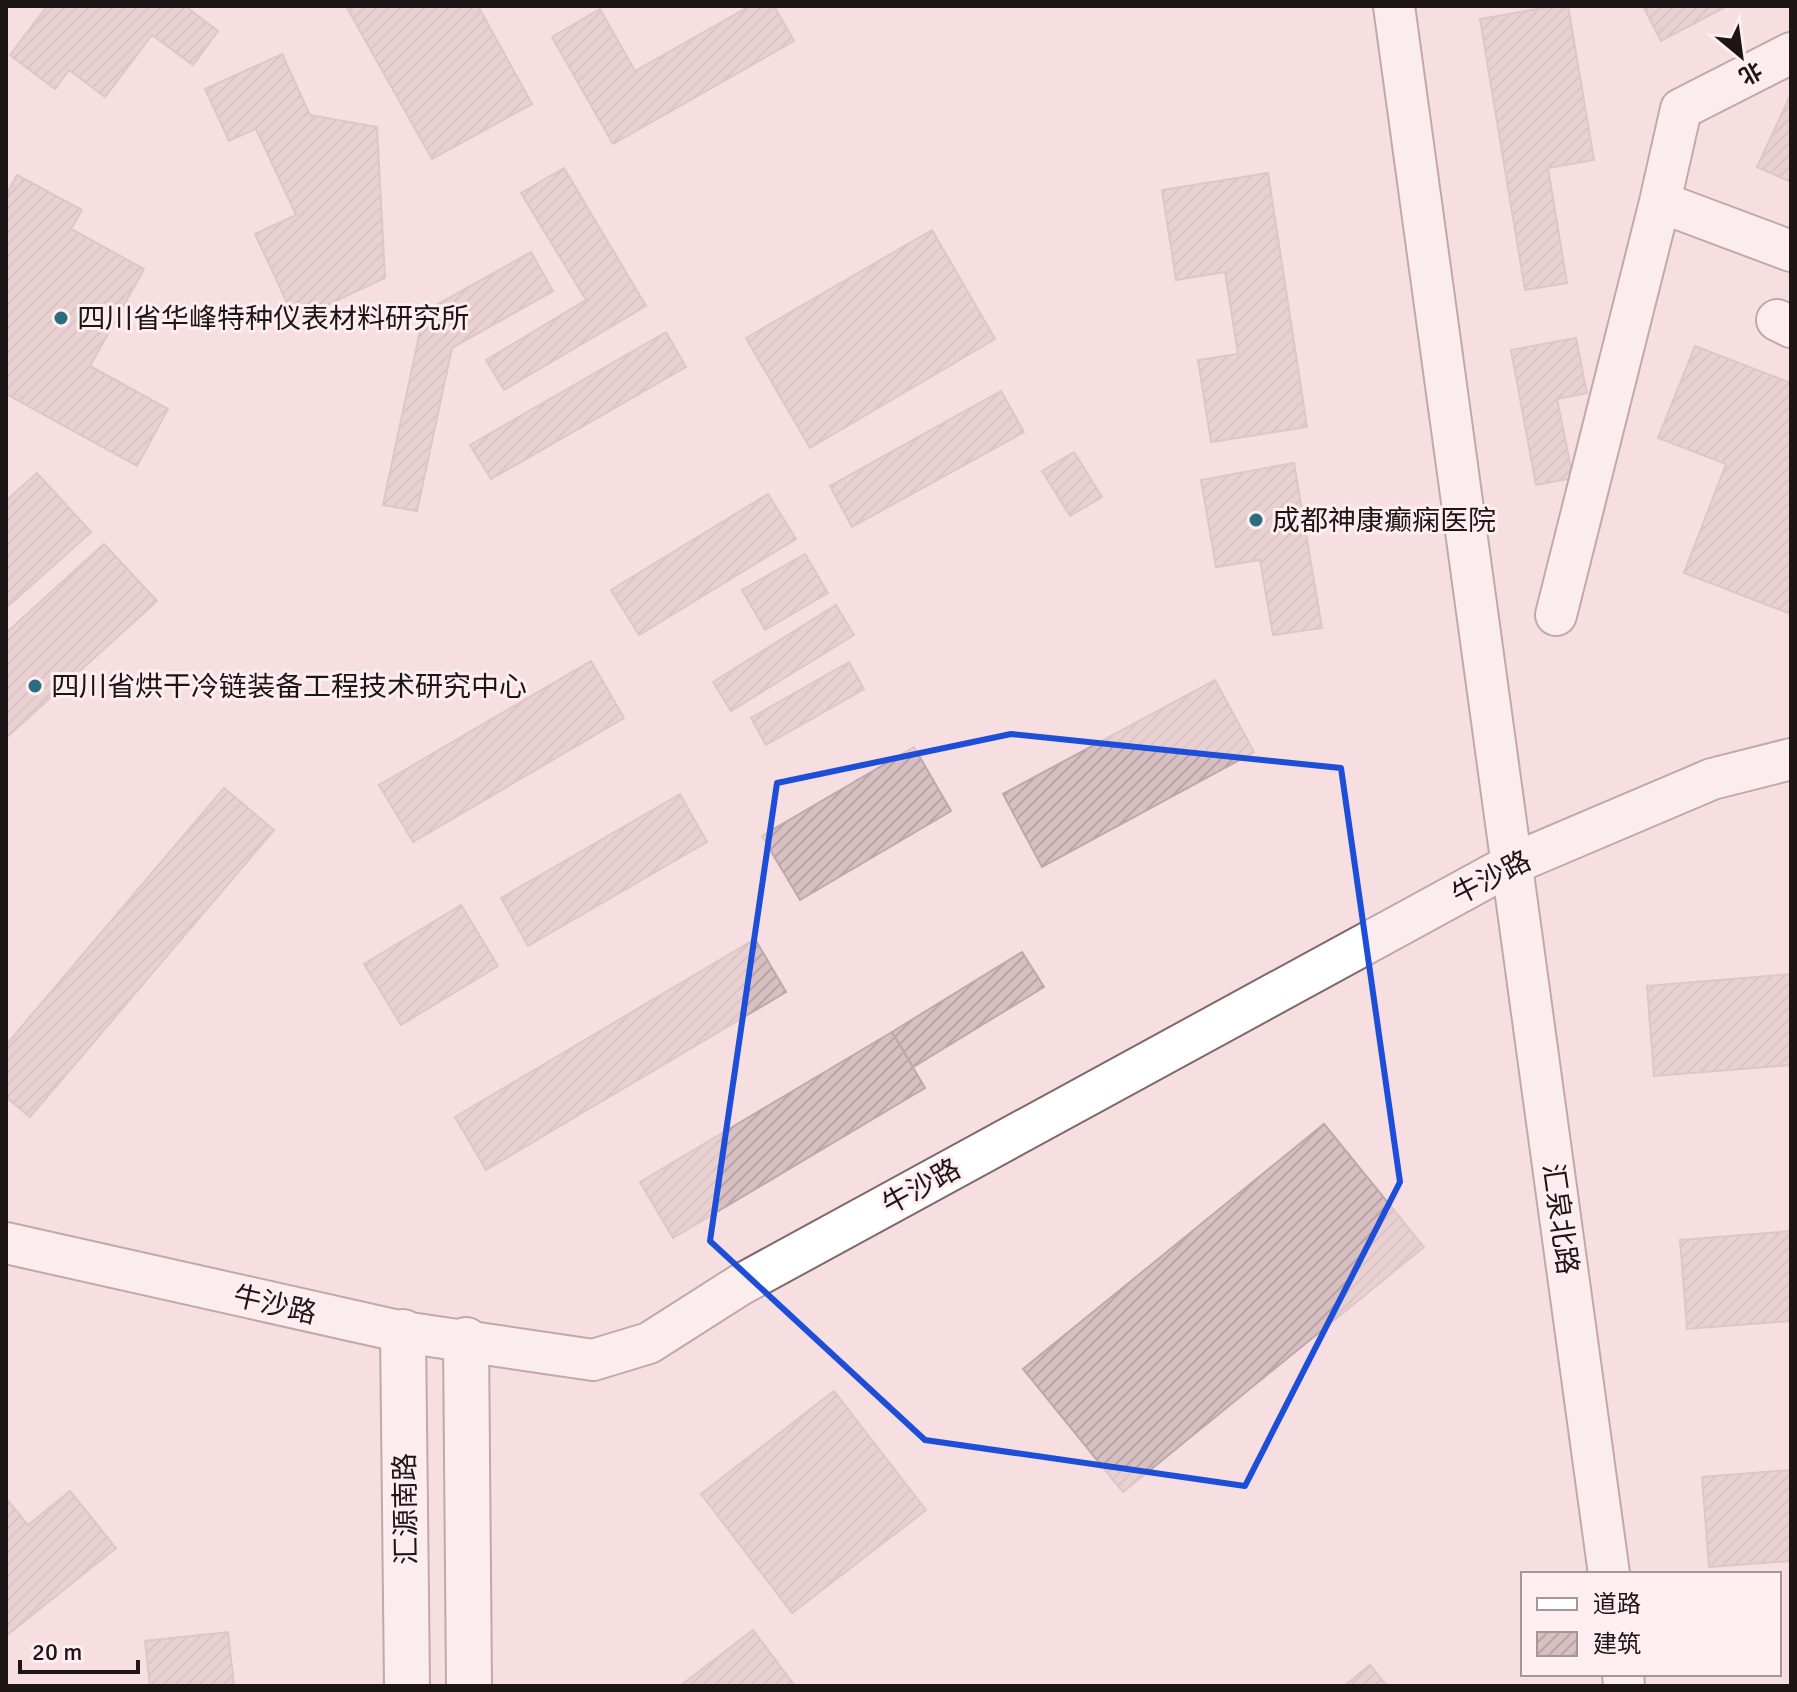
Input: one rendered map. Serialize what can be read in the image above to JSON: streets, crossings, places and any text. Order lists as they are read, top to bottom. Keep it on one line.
{"streets":{"street":["牛沙路","汇泉北路","汇源南路"]},"crossings":[["牛沙路","汇泉北路"],["牛沙路","汇源南路"]],"places":["四川省华峰特种仪表材料研究所","成都神康癫痫医院","四川省烘干冷链装备工程技术研究中心"],"legend":["道路","建筑"],"scale_bar":"20 m","north":"bottom right"}
